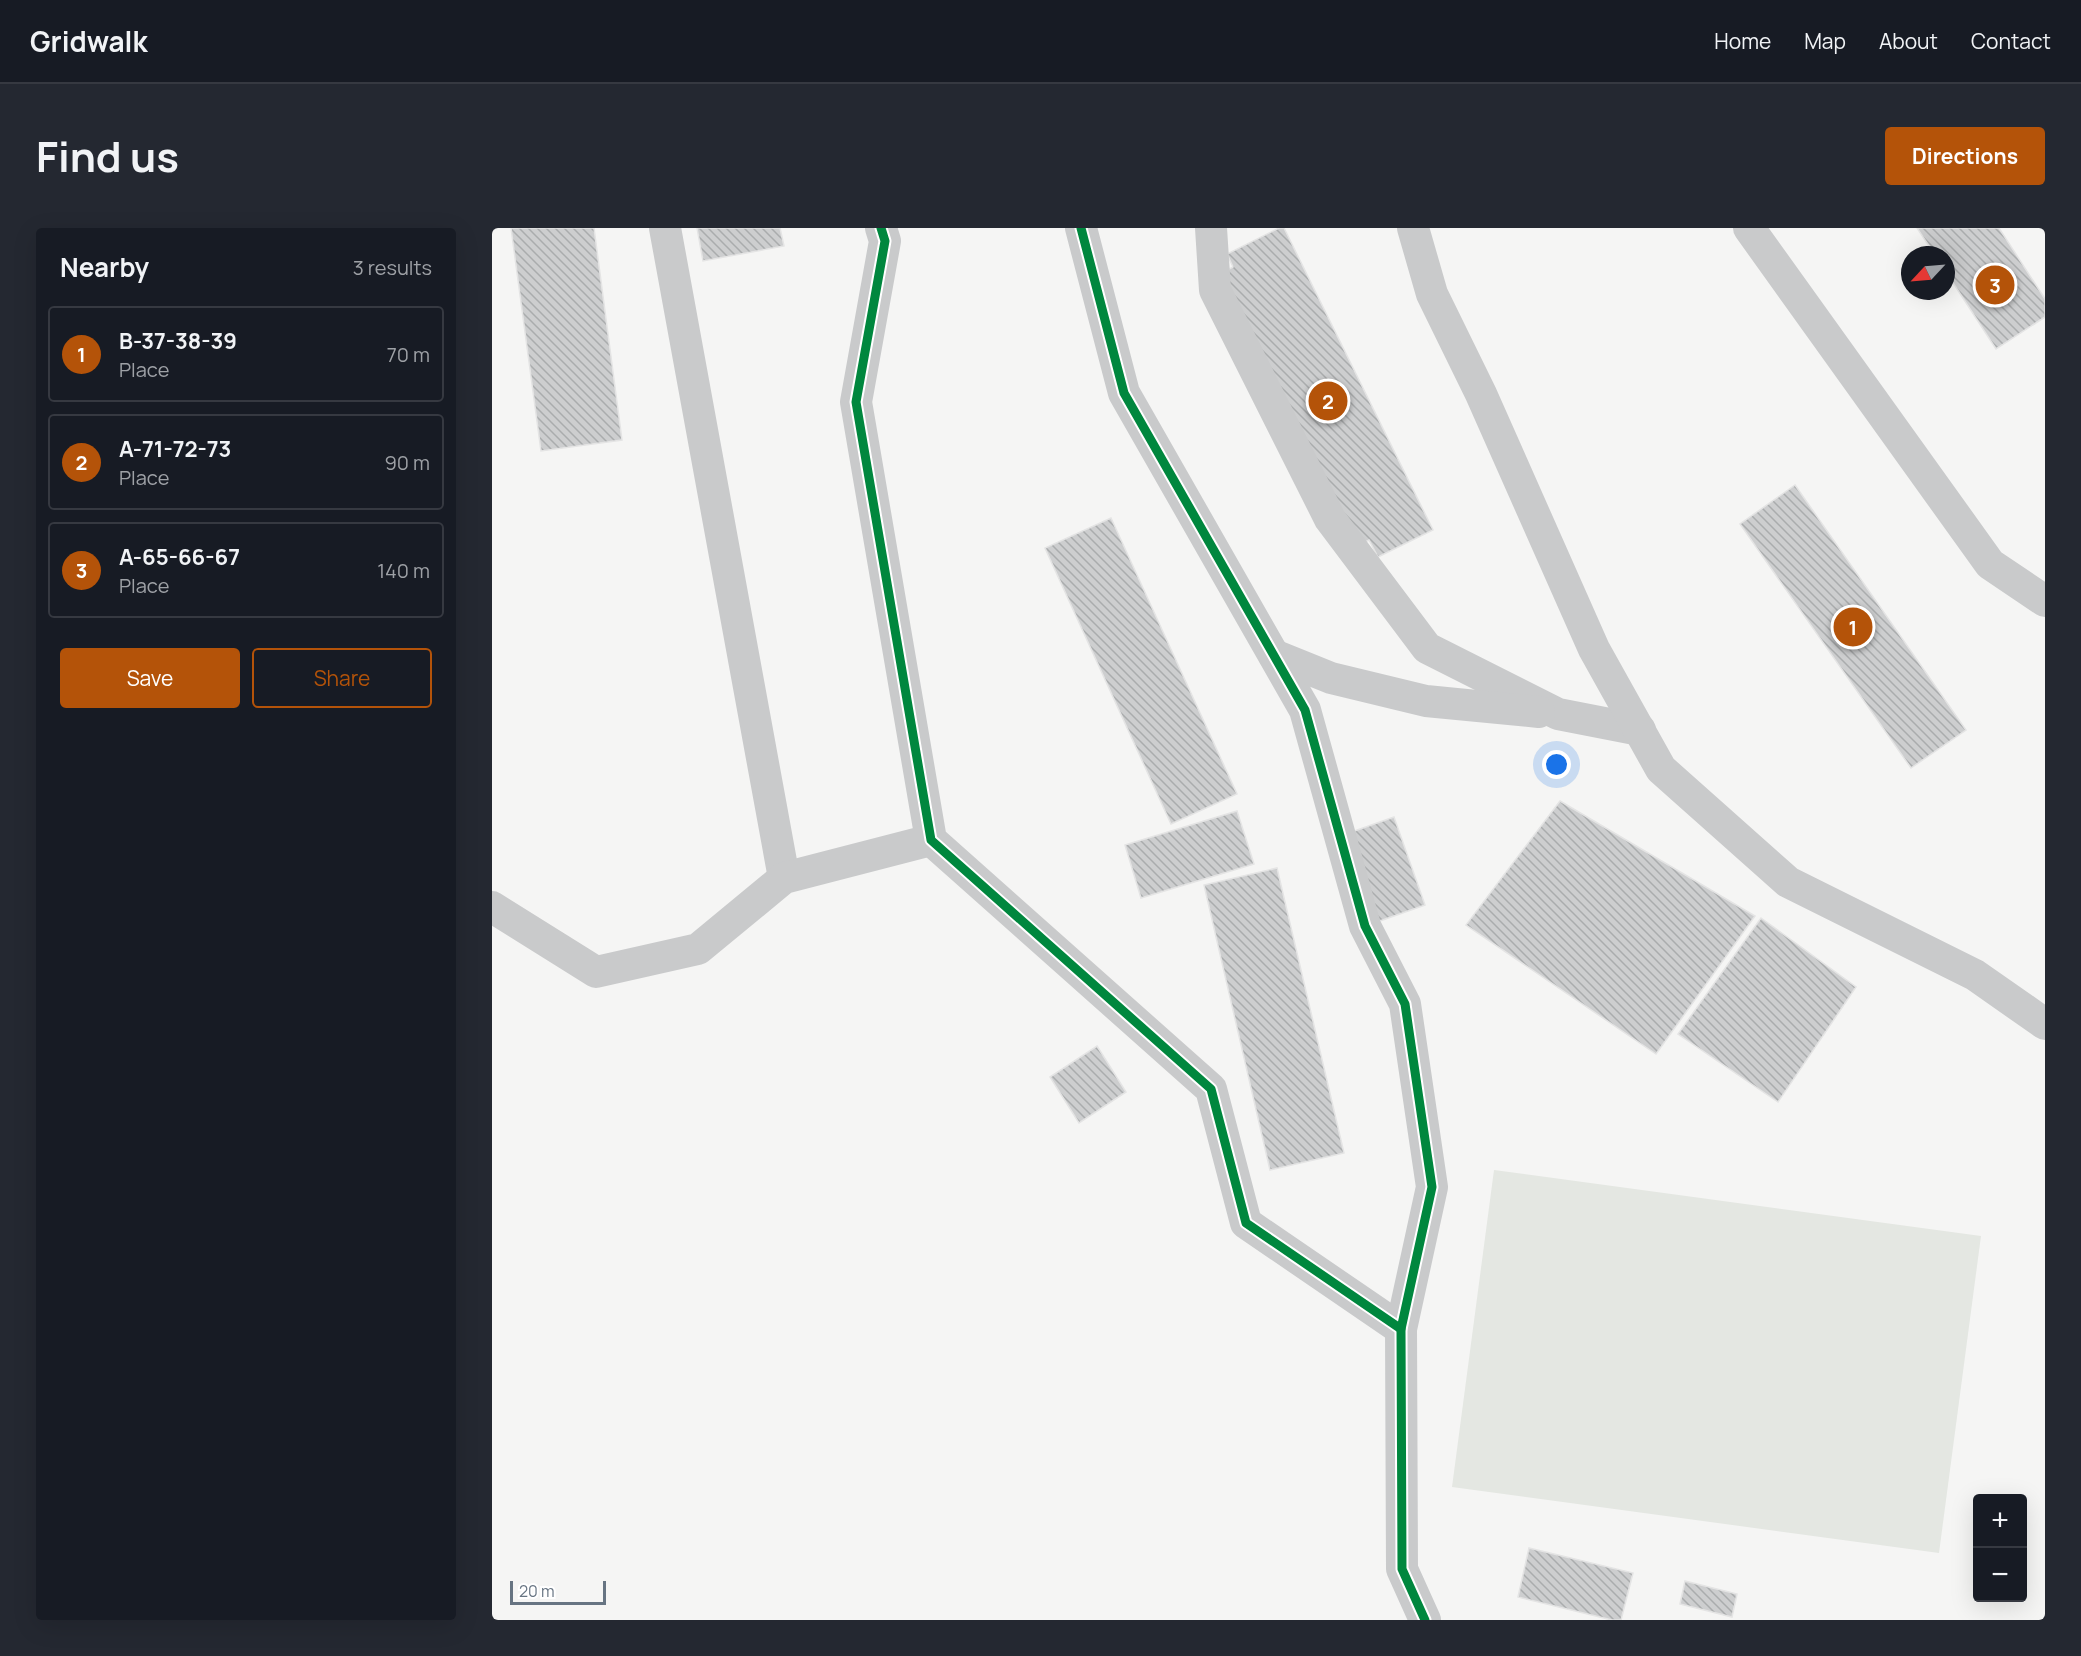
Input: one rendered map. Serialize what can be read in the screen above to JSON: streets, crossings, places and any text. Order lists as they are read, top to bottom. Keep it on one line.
{"scale_bar":"20 m","north":"bottom left","page":{"header":"Gridwalk","nav":["Home","Map","About","Contact"],"title":"Find us","buttons":["Directions",["Save","Share"]],"heading":["Nearby","3 results"],"pins":["3","2","1"],"list":[{"mark":"1","name":"B-37-38-39","note":"Place","value":"70 m"},{"mark":"2","name":"A-71-72-73","note":"Place","value":"90 m"},{"mark":"3","name":"A-65-66-67","note":"Place","value":"140 m"}],"map_buttons":["+","−"],"scale":"20 m"}}
